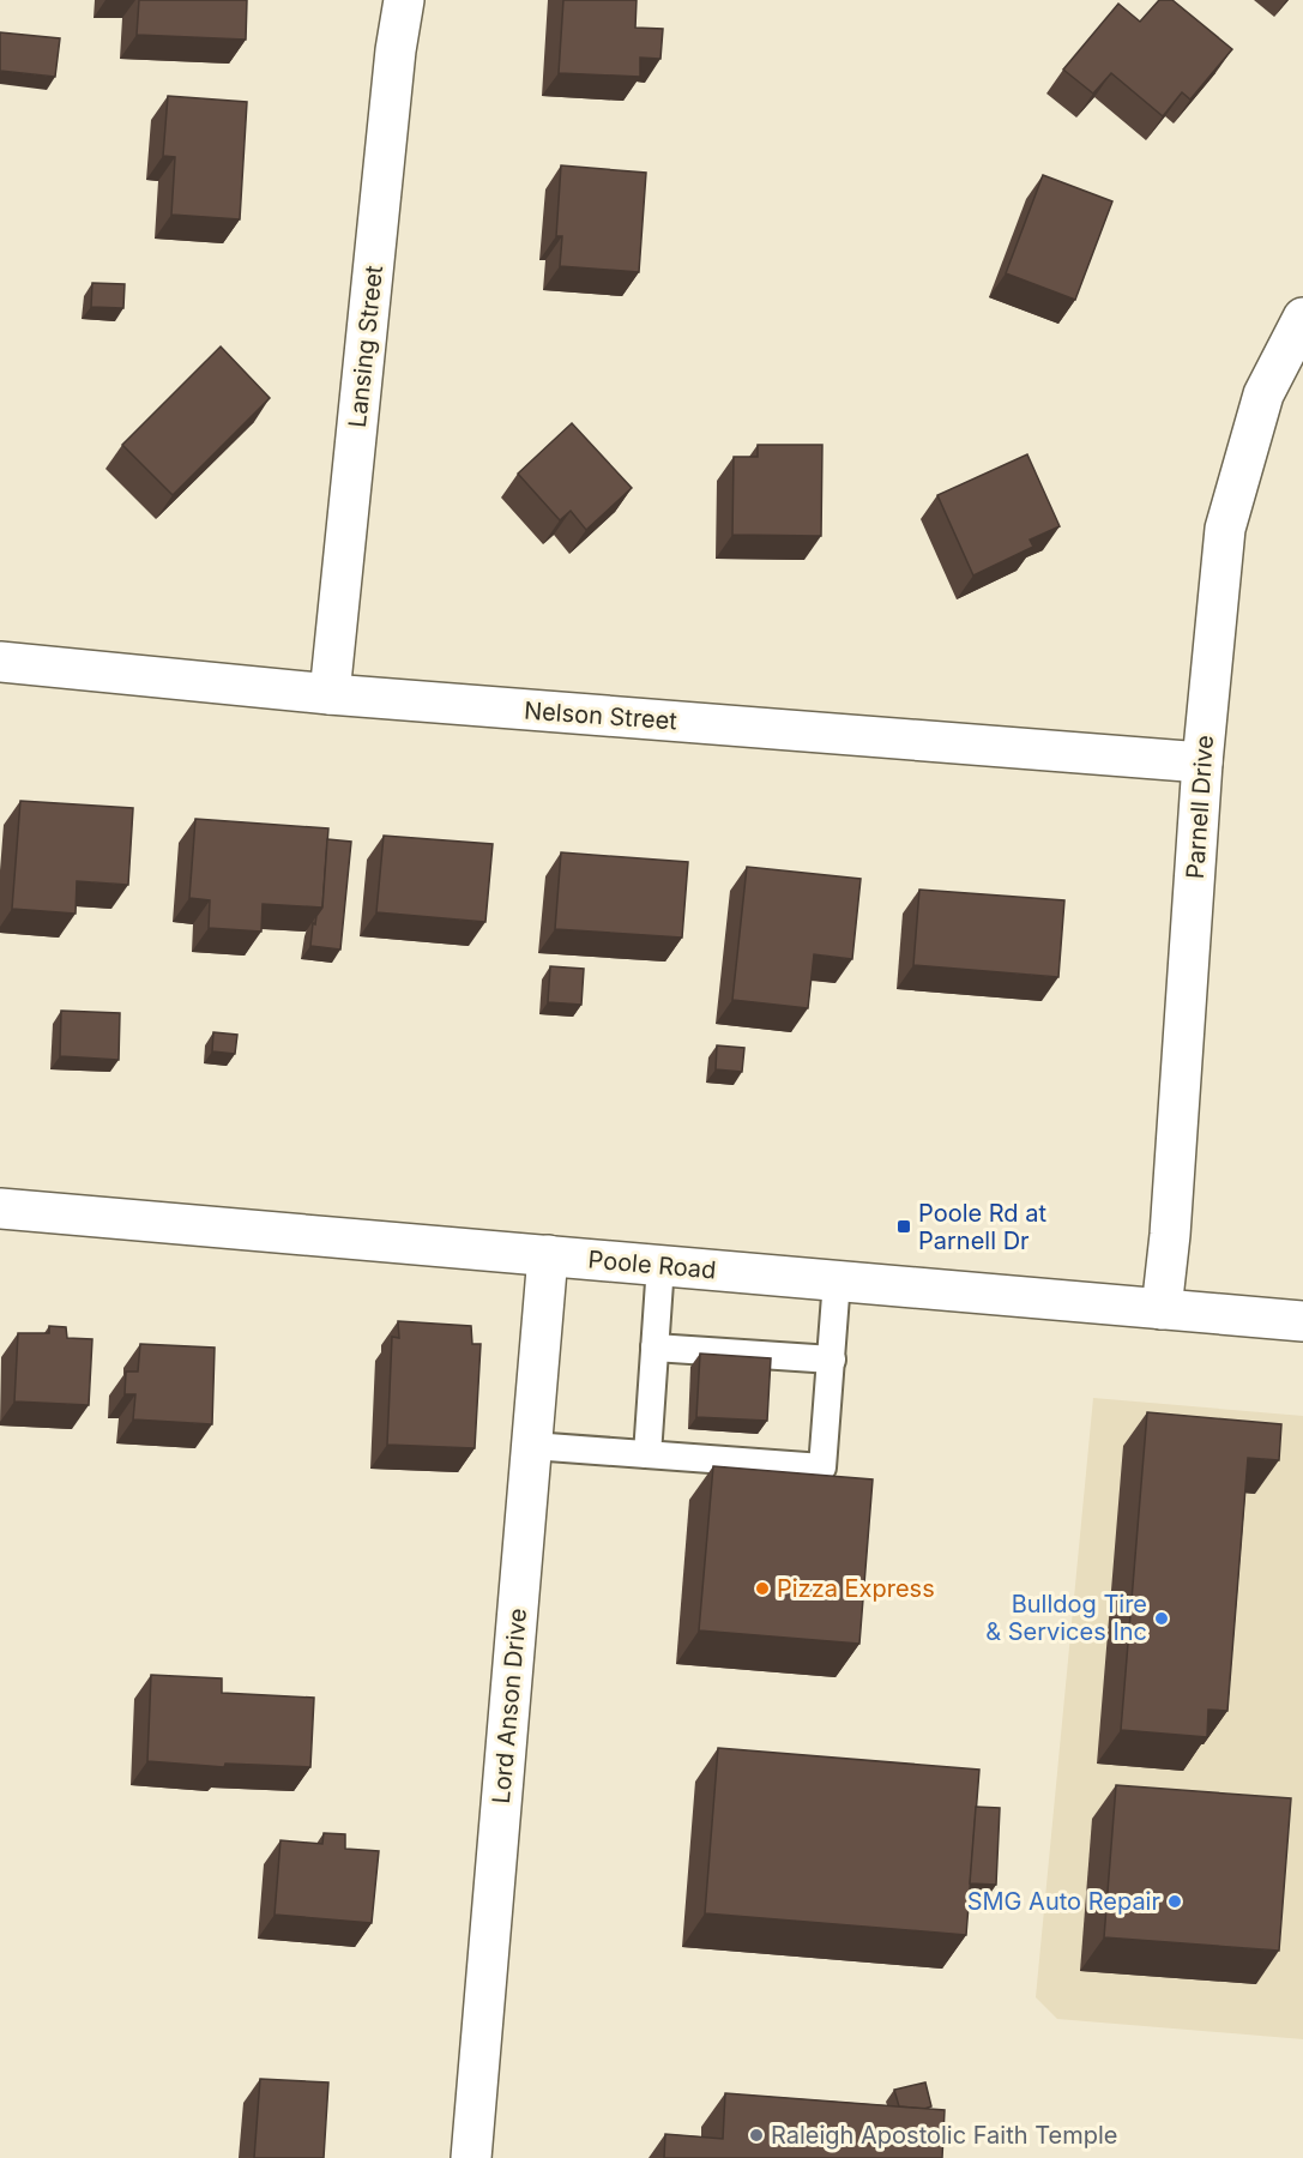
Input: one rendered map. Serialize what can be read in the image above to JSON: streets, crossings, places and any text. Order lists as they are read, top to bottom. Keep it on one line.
{"streets":{"street":["Lansing Street","Nelson Street","Parnell Drive","Poole Road","Lord Anson Drive"]},"crossings":[["Lansing Street","Nelson Street"],["Nelson Street","Parnell Drive"],["Parnell Drive","Poole Road"],["Poole Road","Lord Anson Drive"]],"places":{"transit":["Poole Rd at Parnell Dr"],"other":["Pizza Express","Bulldog Tire & Services Inc","SMG Auto Repair","Raleigh Apostolic Faith Temple"]}}
